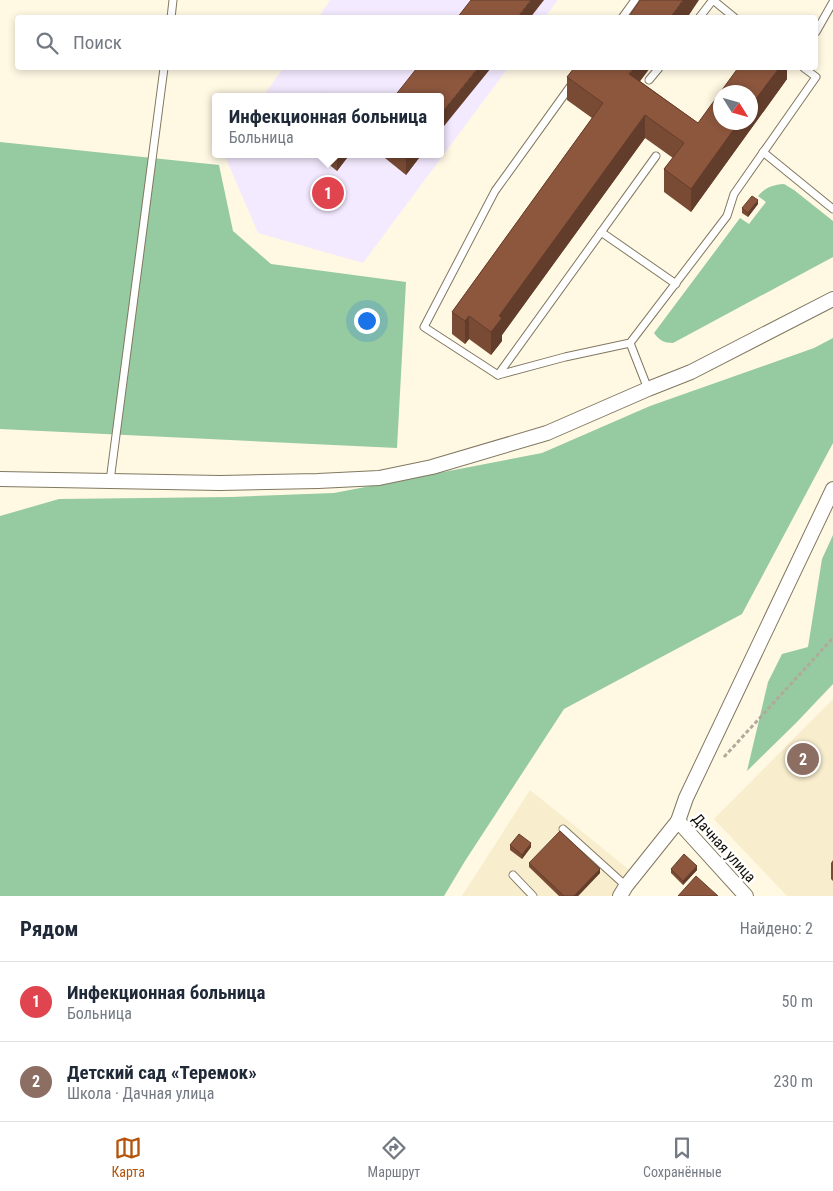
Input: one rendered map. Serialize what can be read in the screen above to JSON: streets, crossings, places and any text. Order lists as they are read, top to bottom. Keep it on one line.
{"streets":{"street":["Дачная улица"]},"north":"bottom right","page":{"search":"Поиск","popup":["Инфекционная больница","Больница"],"pins":["1","2"],"heading":["Рядом","Найдено: 2"],"list":[{"mark":"1","name":"Инфекционная больница","note":"Больница","value":"50 m"},{"mark":"2","name":"Детский сад «Теремок»","note":"Школа · Дачная улица","value":"230 m"}],"nav":["Карта","Маршрут","Сохранённые"]}}
